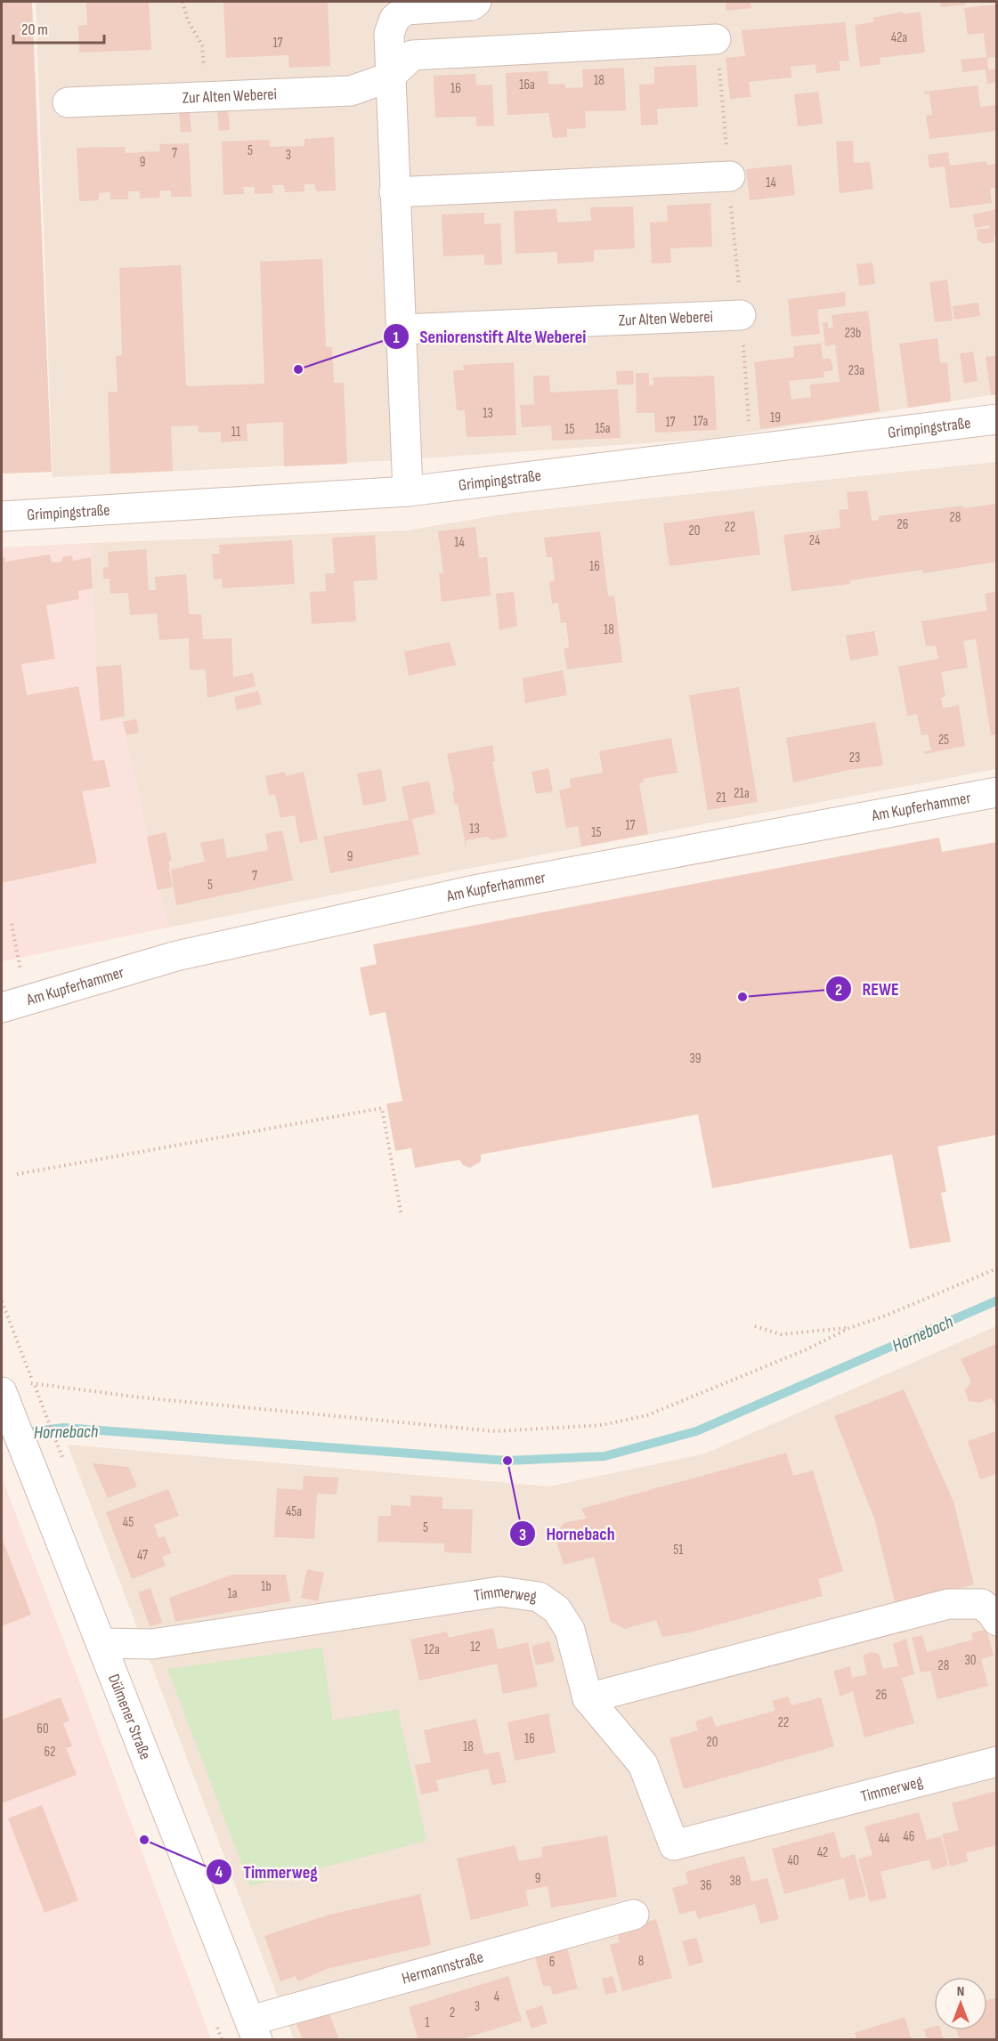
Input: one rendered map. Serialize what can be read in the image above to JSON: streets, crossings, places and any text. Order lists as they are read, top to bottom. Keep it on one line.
{"streets":{"street":["Zur Alten Weberei","Grimpingstraße","Am Kupferhammer","Timmerweg","Dülmener Straße","Hermannstraße"]},"crossings":[["Timmerweg","Dülmener Straße"],["Dülmener Straße","Hermannstraße"]],"water":["Hornebach"],"places":["Seniorenstift Alte Weberei","REWE","Hornebach","Timmerweg"],"house_numbers":["42a","17","18","16a","16","5","7","3","9","14","23b","23a","13","19","17a","17","15a","15","11","28","26","22","20","24","14","16","18","25","23","21a","21","17","13","15","9","7","5","39","45a","45","5","51","47","1b","1a","12","12a","30","28","26","22","60","16","20","18","62","46","44","42","40","9","38","36","8","6","4","3","2","1"],"scale_bar":"20 m","north":"top"}
